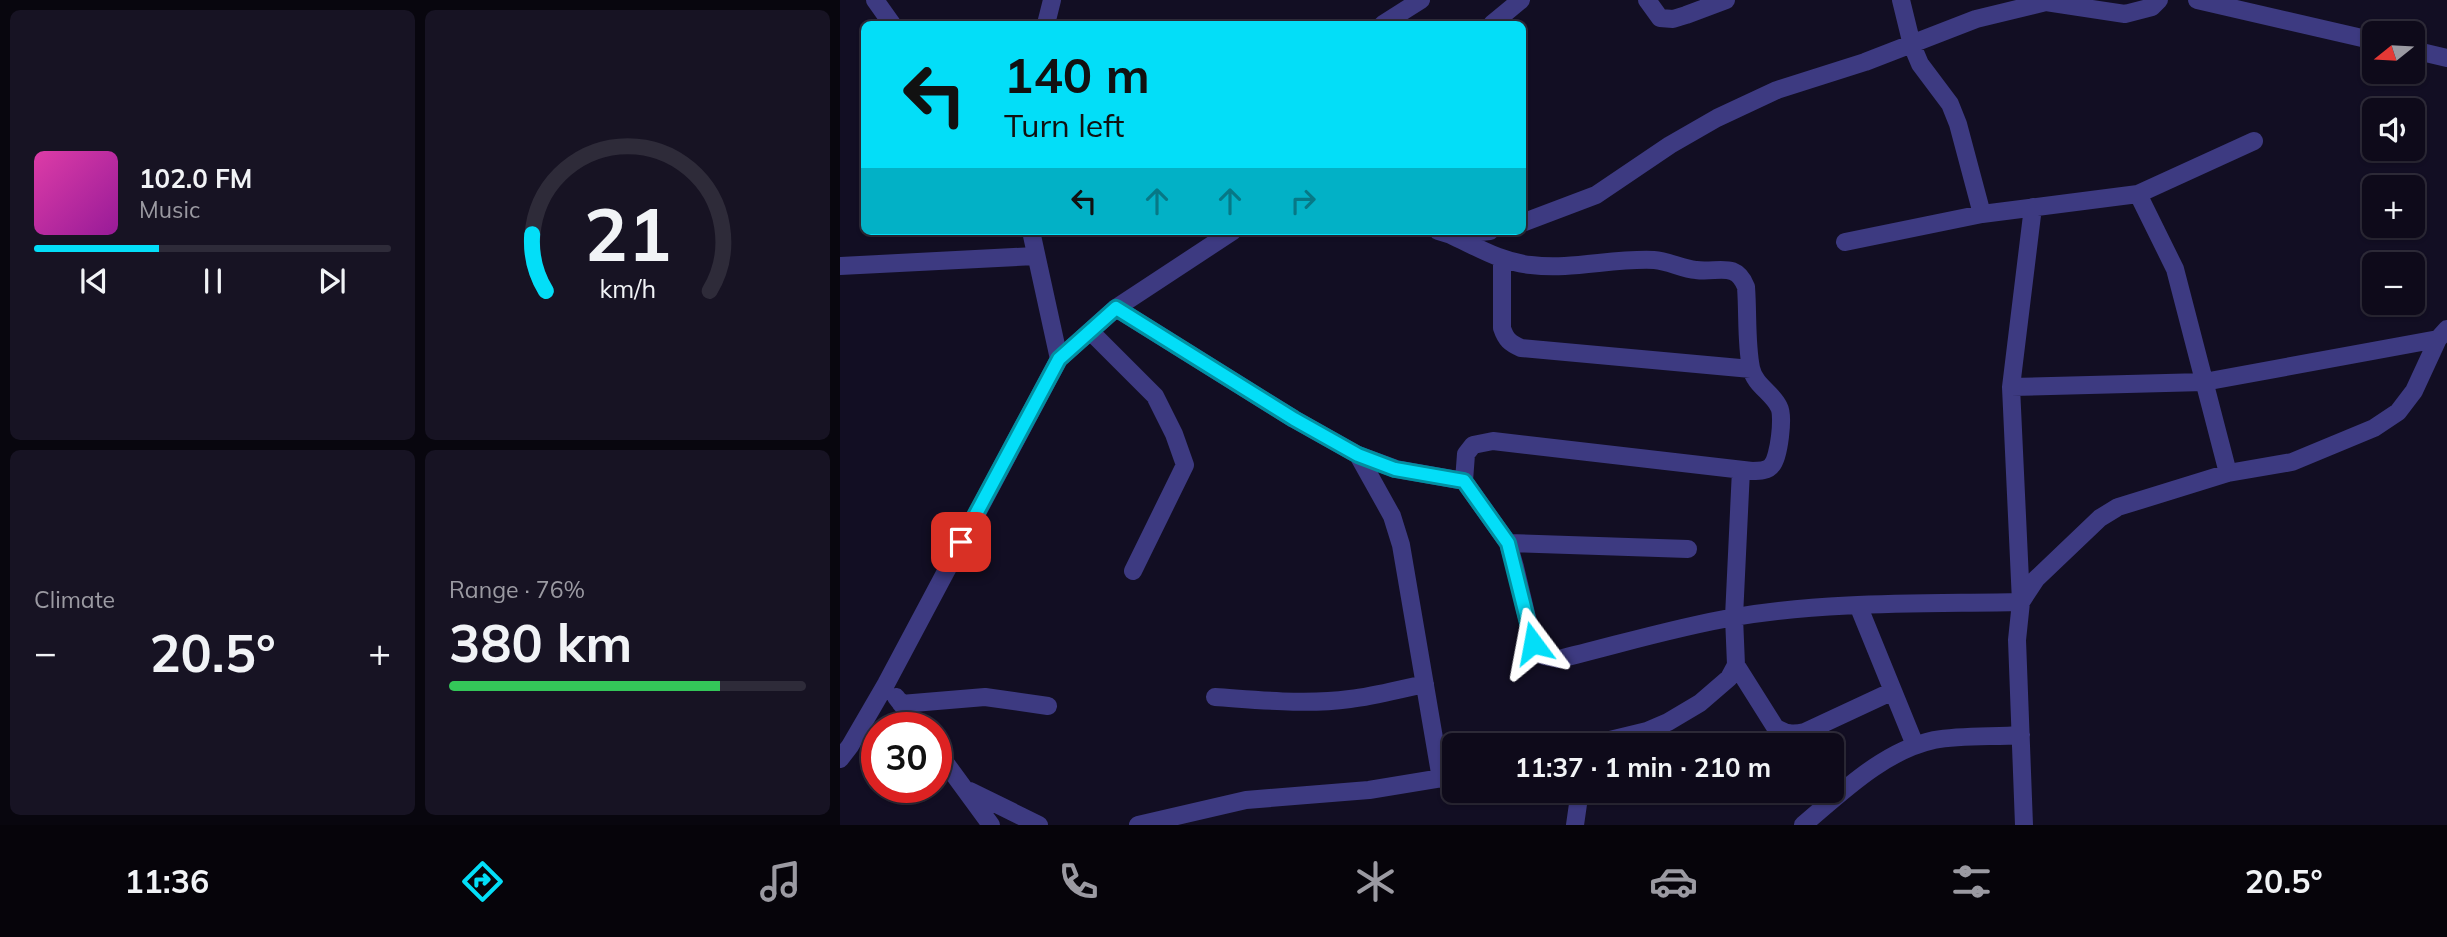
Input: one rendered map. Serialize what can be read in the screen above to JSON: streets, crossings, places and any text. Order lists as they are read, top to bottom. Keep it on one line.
{"north":"left","page":{"map_buttons":["+","−"],"turn":["140 m","Turn left"],"song":["102.0 FM","Music"],"tile":["Climate",["Range · 76%","380 km"]],"heat":["−","20.5°","+"],"limit":"30","trip":"11:37 · 1 min · 210 m","tabs":["11:36","20.5°"],"gauge":["21","km/h"]}}
